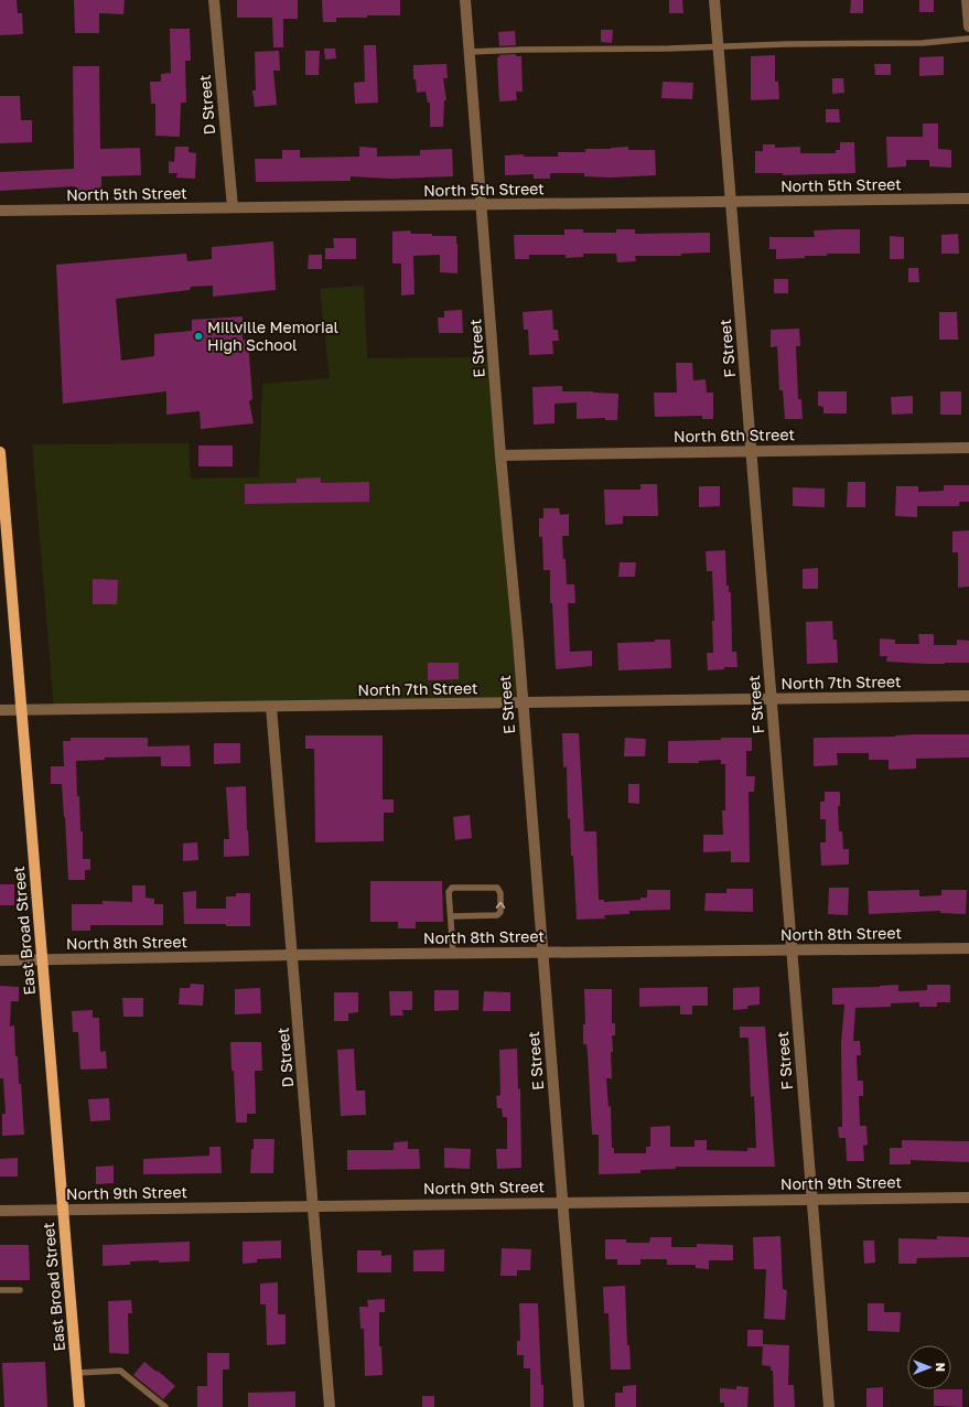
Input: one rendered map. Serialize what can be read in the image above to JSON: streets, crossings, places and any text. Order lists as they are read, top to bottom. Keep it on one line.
{"streets":{"main road":["East Broad Street"],"street":["D Street","North 5th Street","E Street","F Street","North 6th Street","North 7th Street","North 8th Street","North 9th Street"]},"crossings":[["D Street","North 5th Street"],["D Street","North 7th Street"],["D Street","North 8th Street"],["D Street","North 9th Street"],["North 5th Street","E Street"],["North 5th Street","F Street"],["E Street","North 6th Street"],["E Street","North 7th Street"],["E Street","North 8th Street"],["E Street","North 9th Street"],["F Street","North 6th Street"],["F Street","North 7th Street"],["F Street","North 8th Street"],["F Street","North 9th Street"],["North 7th Street","East Broad Street"],["East Broad Street","North 8th Street"],["East Broad Street","North 9th Street"]],"places":["Millville Memorial High School"],"north":"right"}
